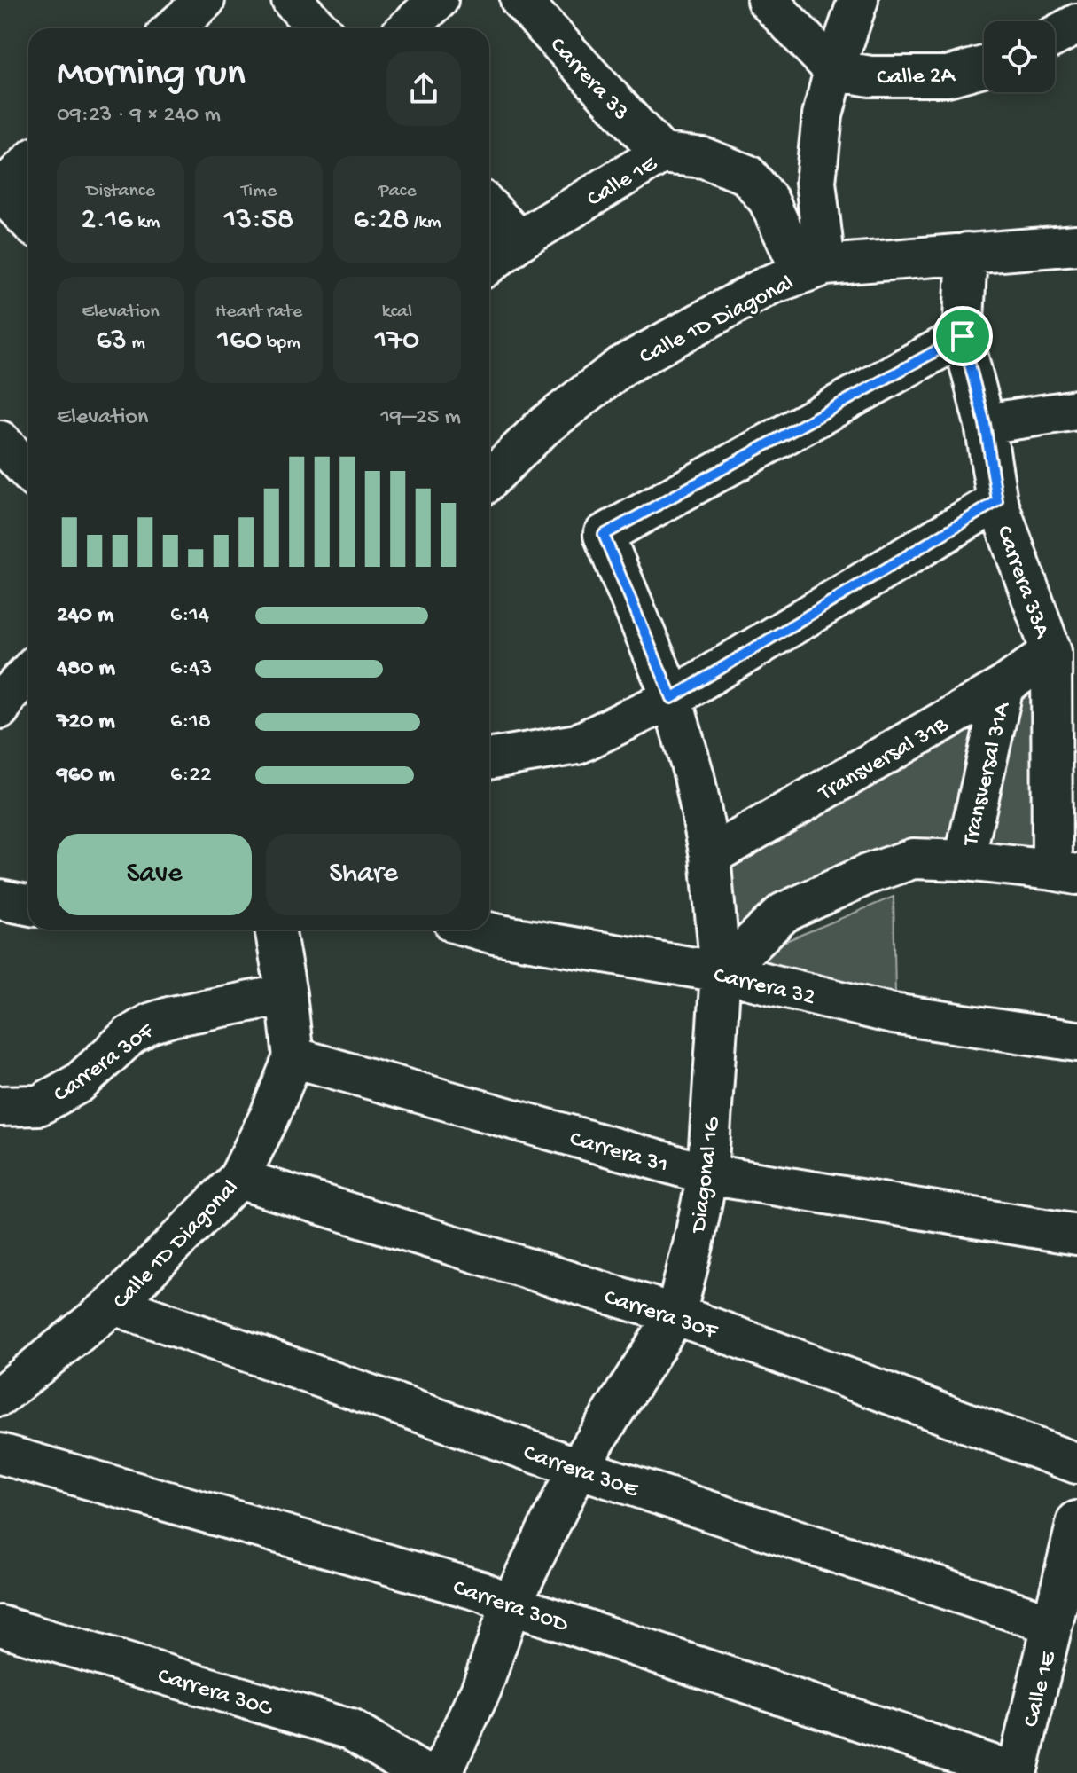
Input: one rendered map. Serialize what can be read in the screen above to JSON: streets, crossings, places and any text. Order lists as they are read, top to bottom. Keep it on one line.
{"streets":{"street":["Calle 2A","Carrera 33","Calle 1E","Calle 1D Diagonal","Carrera 33A","Transversal 31B","Transversal 31A","Carrera 32","Carrera 30F","Carrera 31","Diagonal 1G","Carrera 30E","Carrera 30D","Carrera 30C"]},"crossings":[["Carrera 33","Calle 1E"],["Calle 1E","Calle 1D Diagonal"],["Calle 1E","Carrera 30E"],["Calle 1E","Carrera 30D"],["Calle 1D Diagonal","Carrera 33A"],["Calle 1D Diagonal","Carrera 30F"],["Calle 1D Diagonal","Carrera 31"],["Calle 1D Diagonal","Carrera 30E"],["Carrera 33A","Transversal 31B"],["Carrera 33A","Transversal 31A"],["Carrera 33A","Diagonal 1G"],["Transversal 31B","Transversal 31A"],["Transversal 31B","Diagonal 1G"],["Transversal 31A","Carrera 32"],["Transversal 31A","Diagonal 1G"],["Carrera 32","Diagonal 1G"],["Carrera 30F","Diagonal 1G"],["Carrera 31","Diagonal 1G"],["Diagonal 1G","Carrera 30E"],["Diagonal 1G","Carrera 30D"]],"page":{"heading":["Morning run","09:23 · 9 × 240 m"],"stats":[["Distance","2.16 km"],["Time","13:58"],["Pace","6:28 /km"],["Elevation","63 m"],["Heart rate","160 bpm"],["kcal","170"]],"chart":["Elevation","19–25 m"],"list":[{"name":"240 m","note":"6:14"},{"name":"480 m","note":"6:43"},{"name":"720 m","note":"6:18"},{"name":"960 m","note":"6:22"}],"buttons":["Save","Share"]}}
